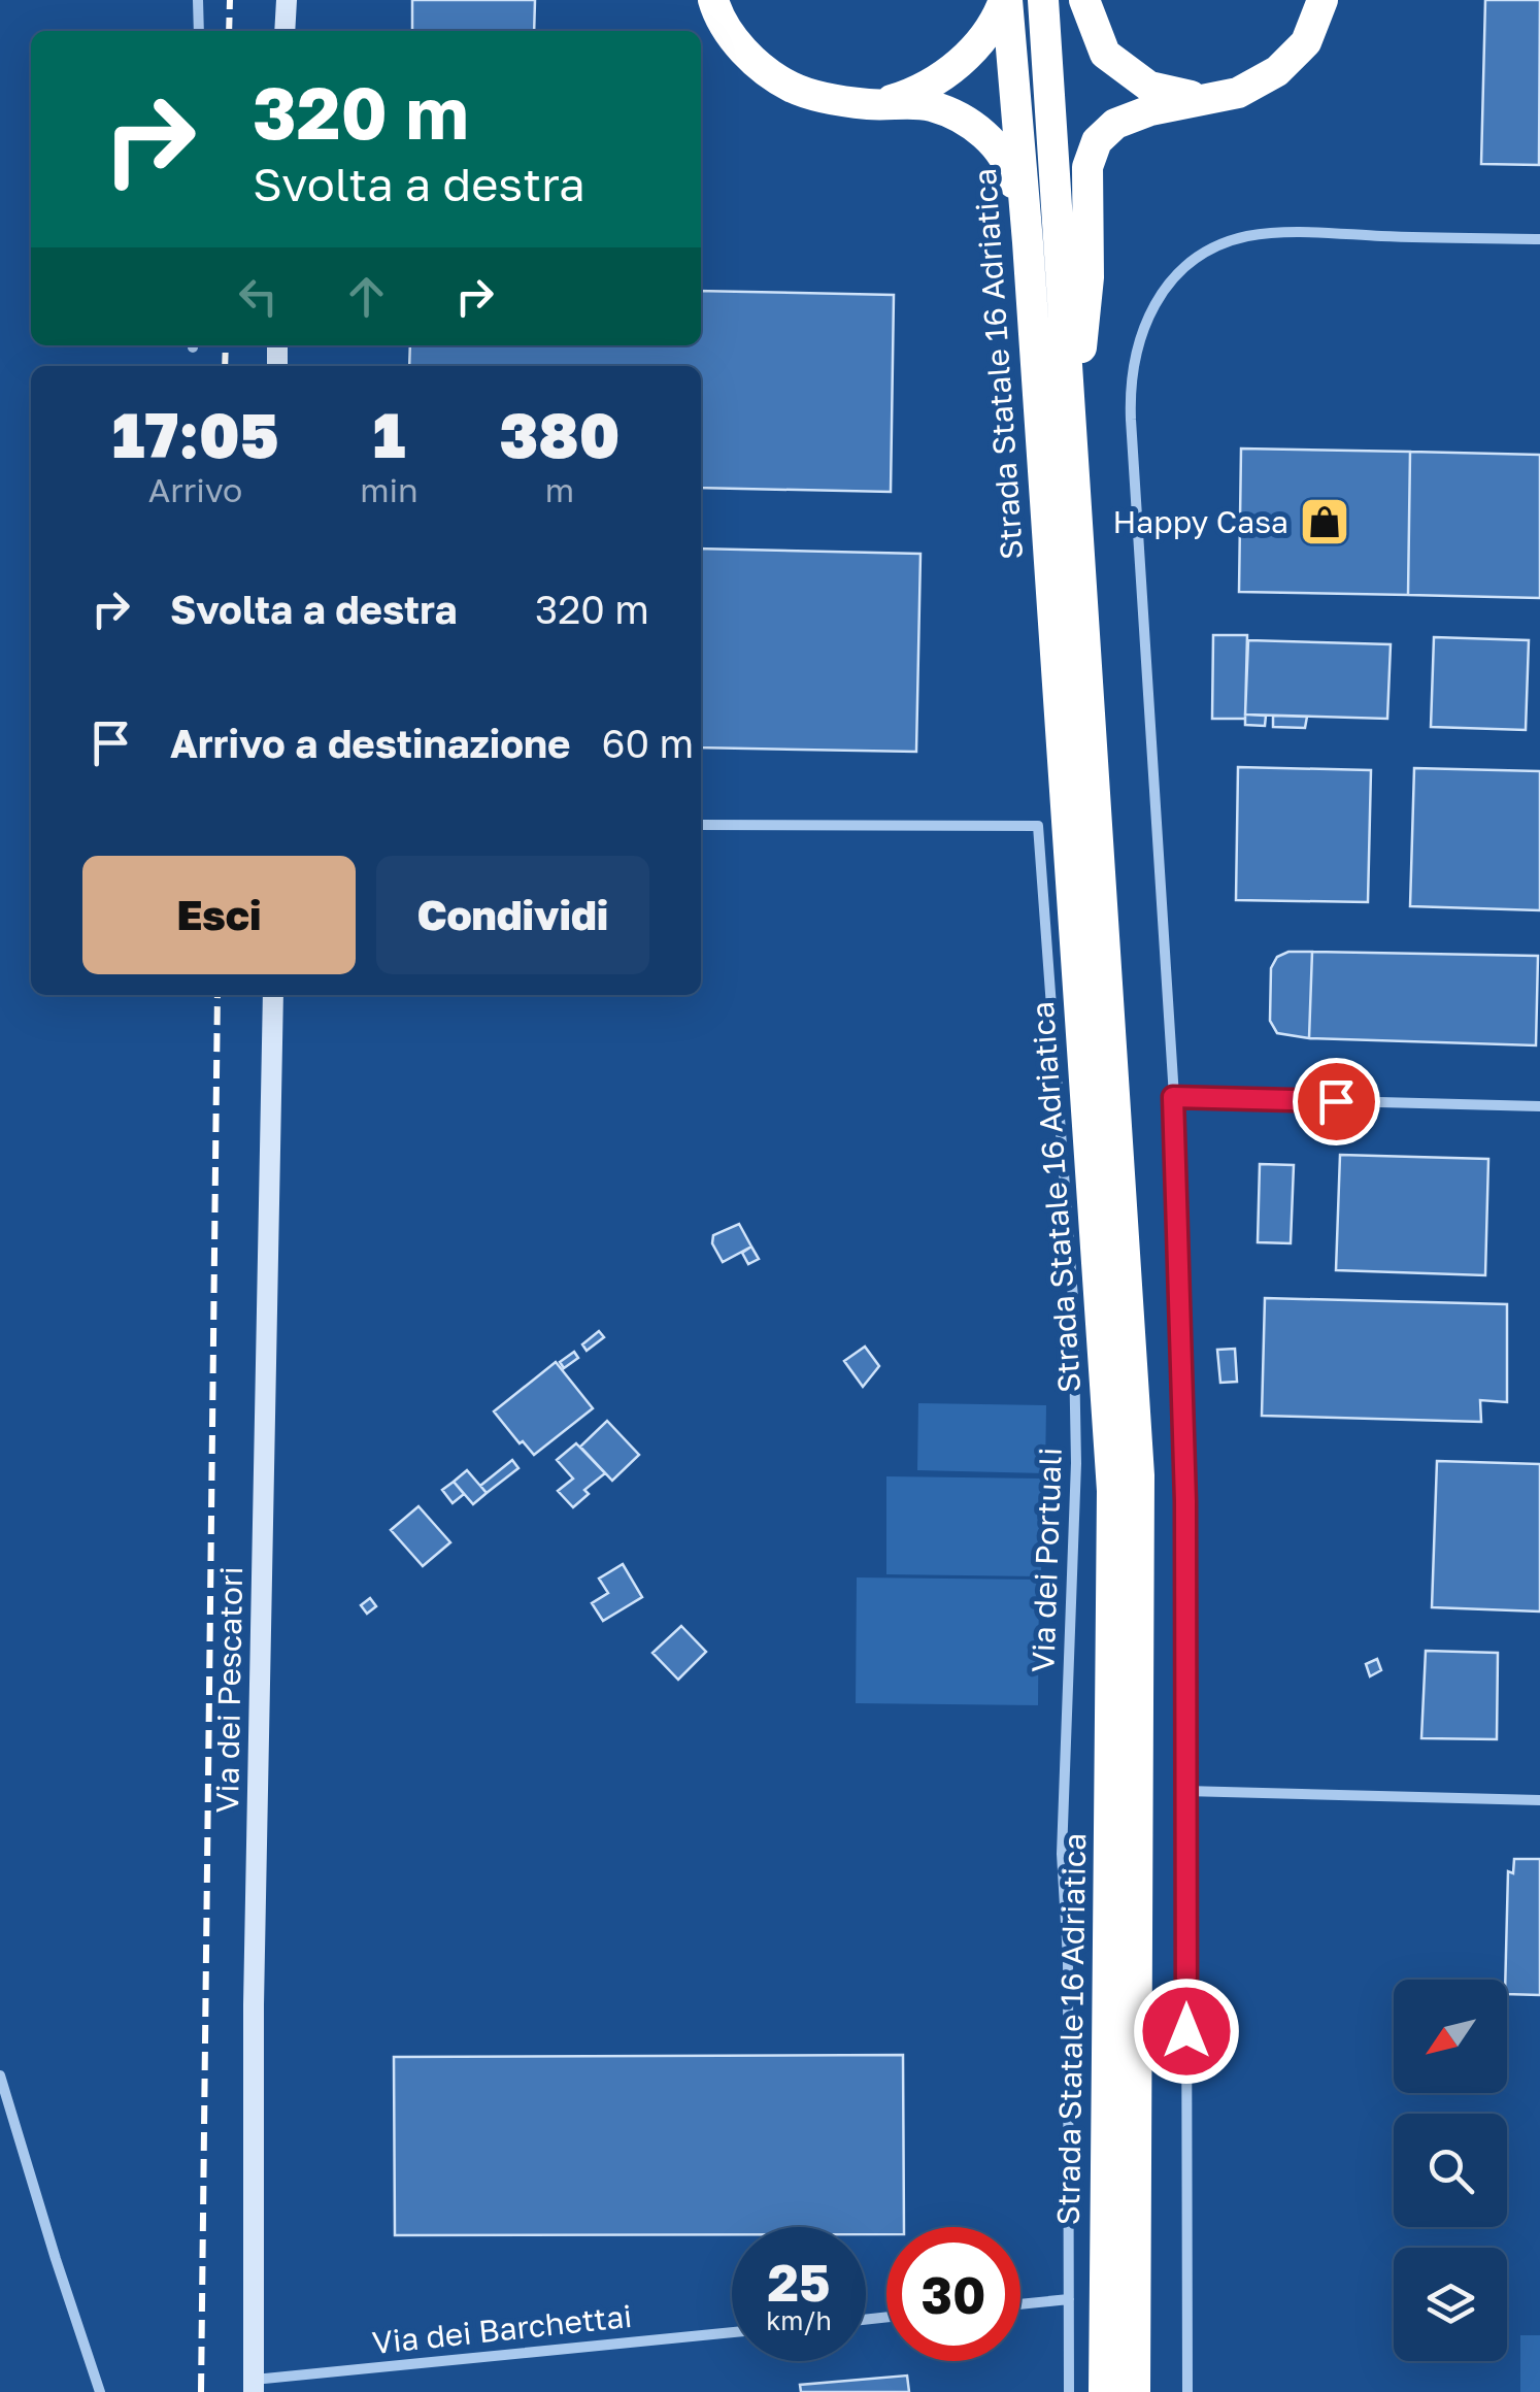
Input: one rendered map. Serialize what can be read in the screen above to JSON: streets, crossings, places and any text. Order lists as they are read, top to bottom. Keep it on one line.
{"streets":{"highway":["Strada Statale 16 Adriatica"],"street":["Via dei Portuali","Via dei Pescatori","Via dei Barchettai"]},"crossings":[["Via dei Pescatori","Via dei Barchettai"]],"places":{"shop":["Happy Casa"]},"north":"bottom left","page":{"turn":["320 m","Svolta a destra"],"eta":["17:05","Arrivo","1","min","380","m"],"list":[{"name":"Svolta a destra","value":"320 m"},{"name":"Arrivo a destinazione","value":"60 m"}],"buttons":["Esci","Condividi"],"speed":"25 km/h","limit":"30"}}
